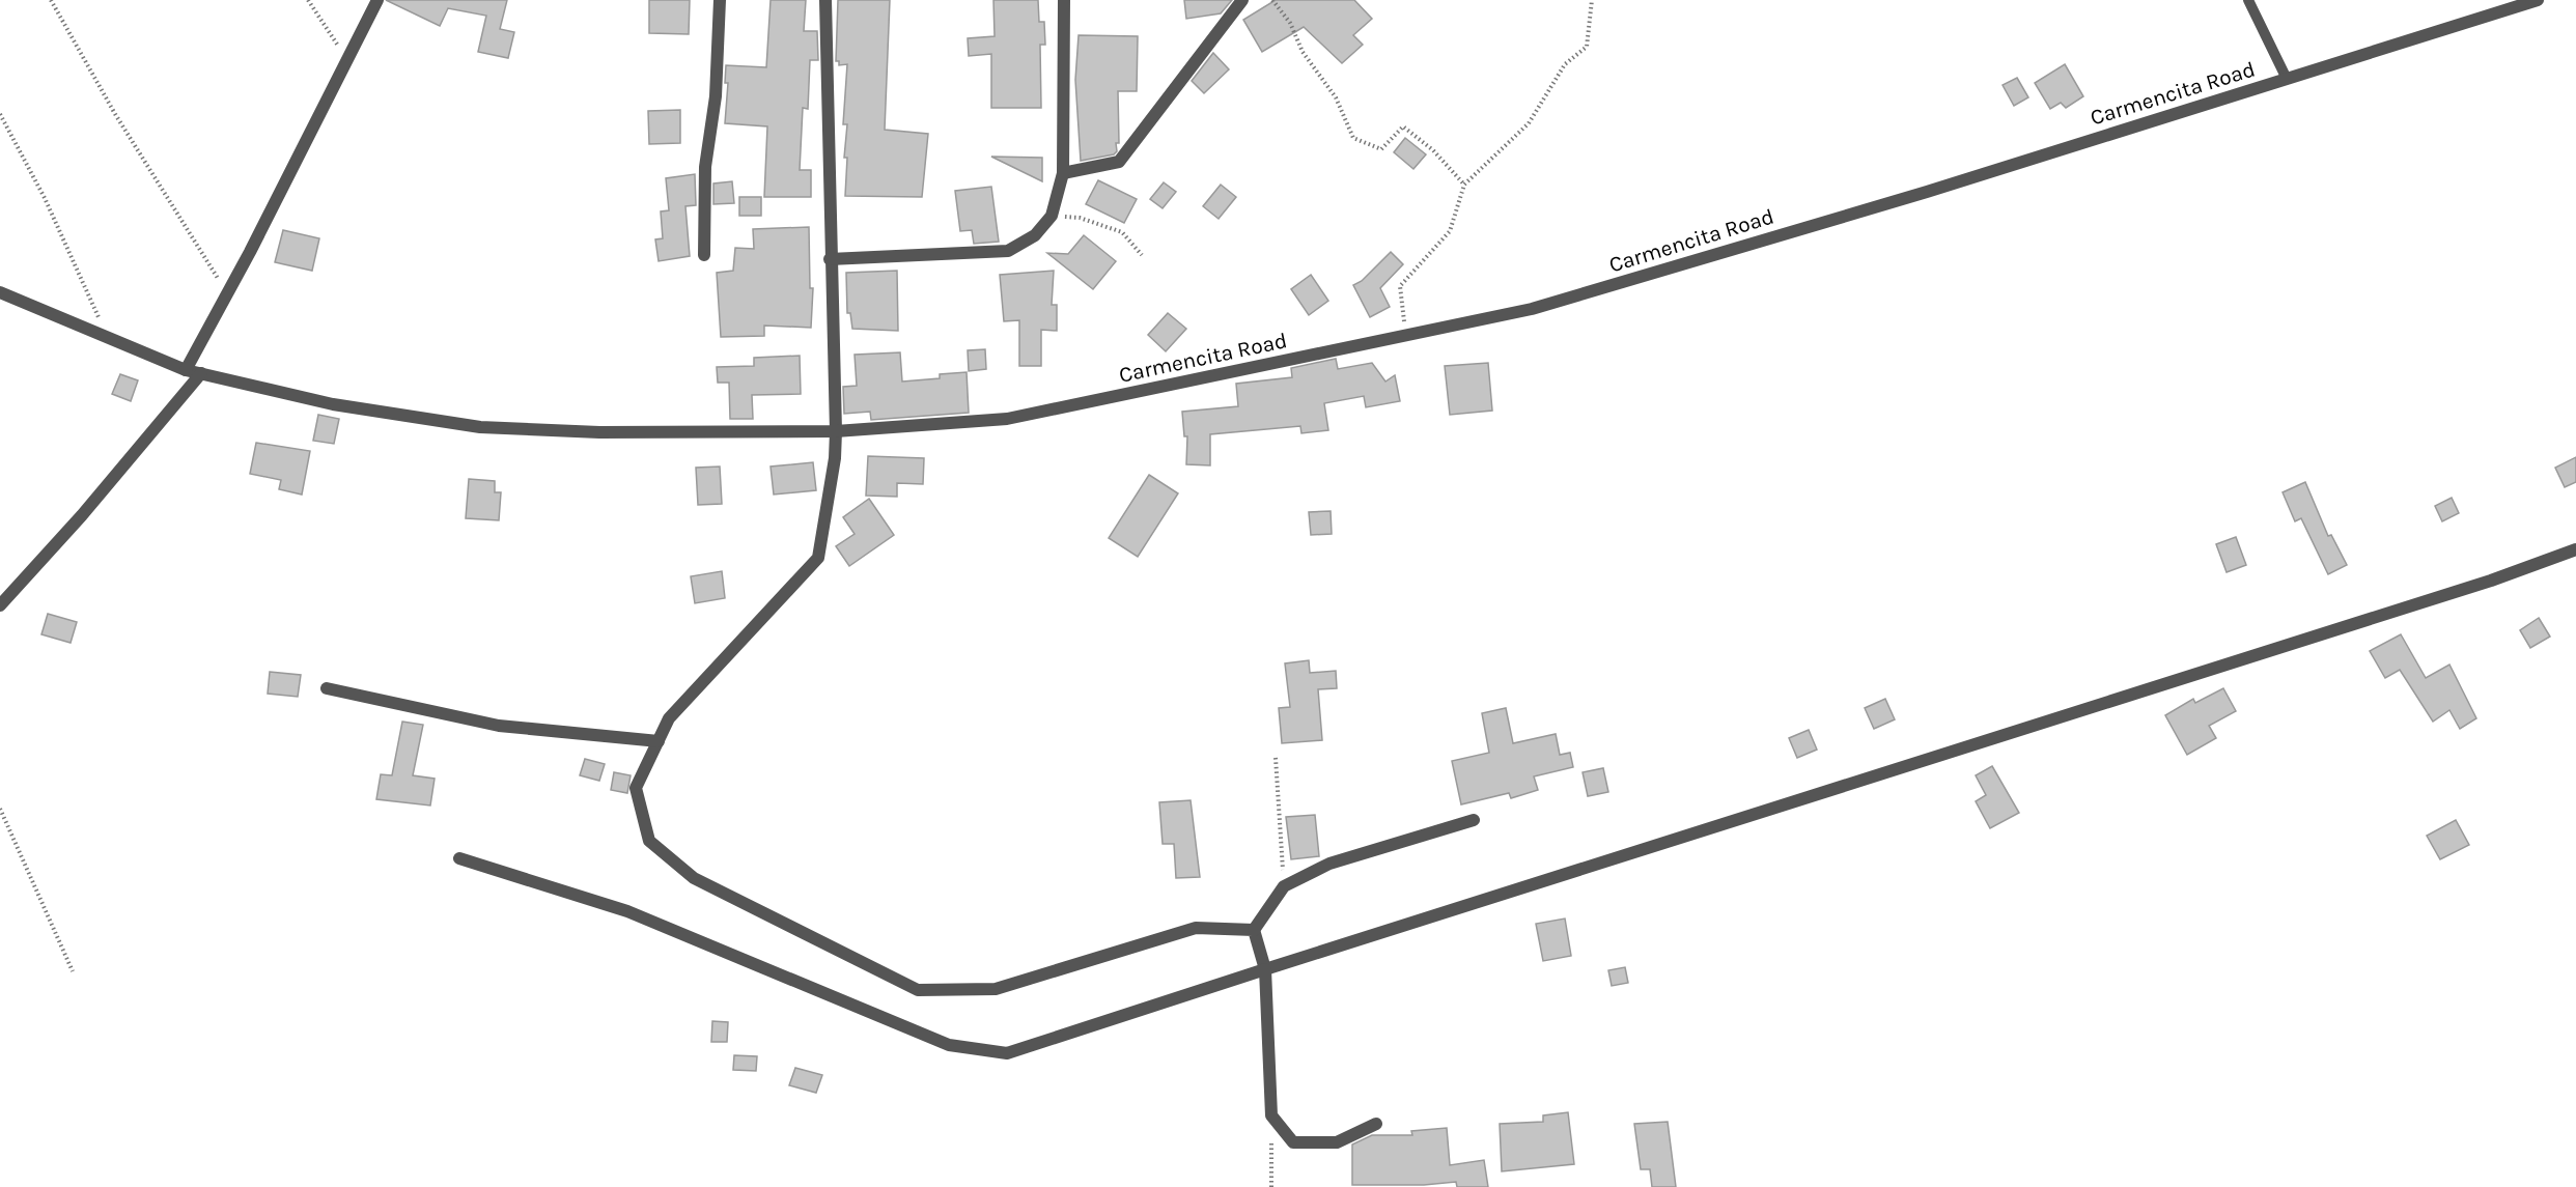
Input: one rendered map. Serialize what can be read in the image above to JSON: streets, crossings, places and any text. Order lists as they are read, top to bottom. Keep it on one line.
{"streets":{"street":["Carmencita Road"]}}
